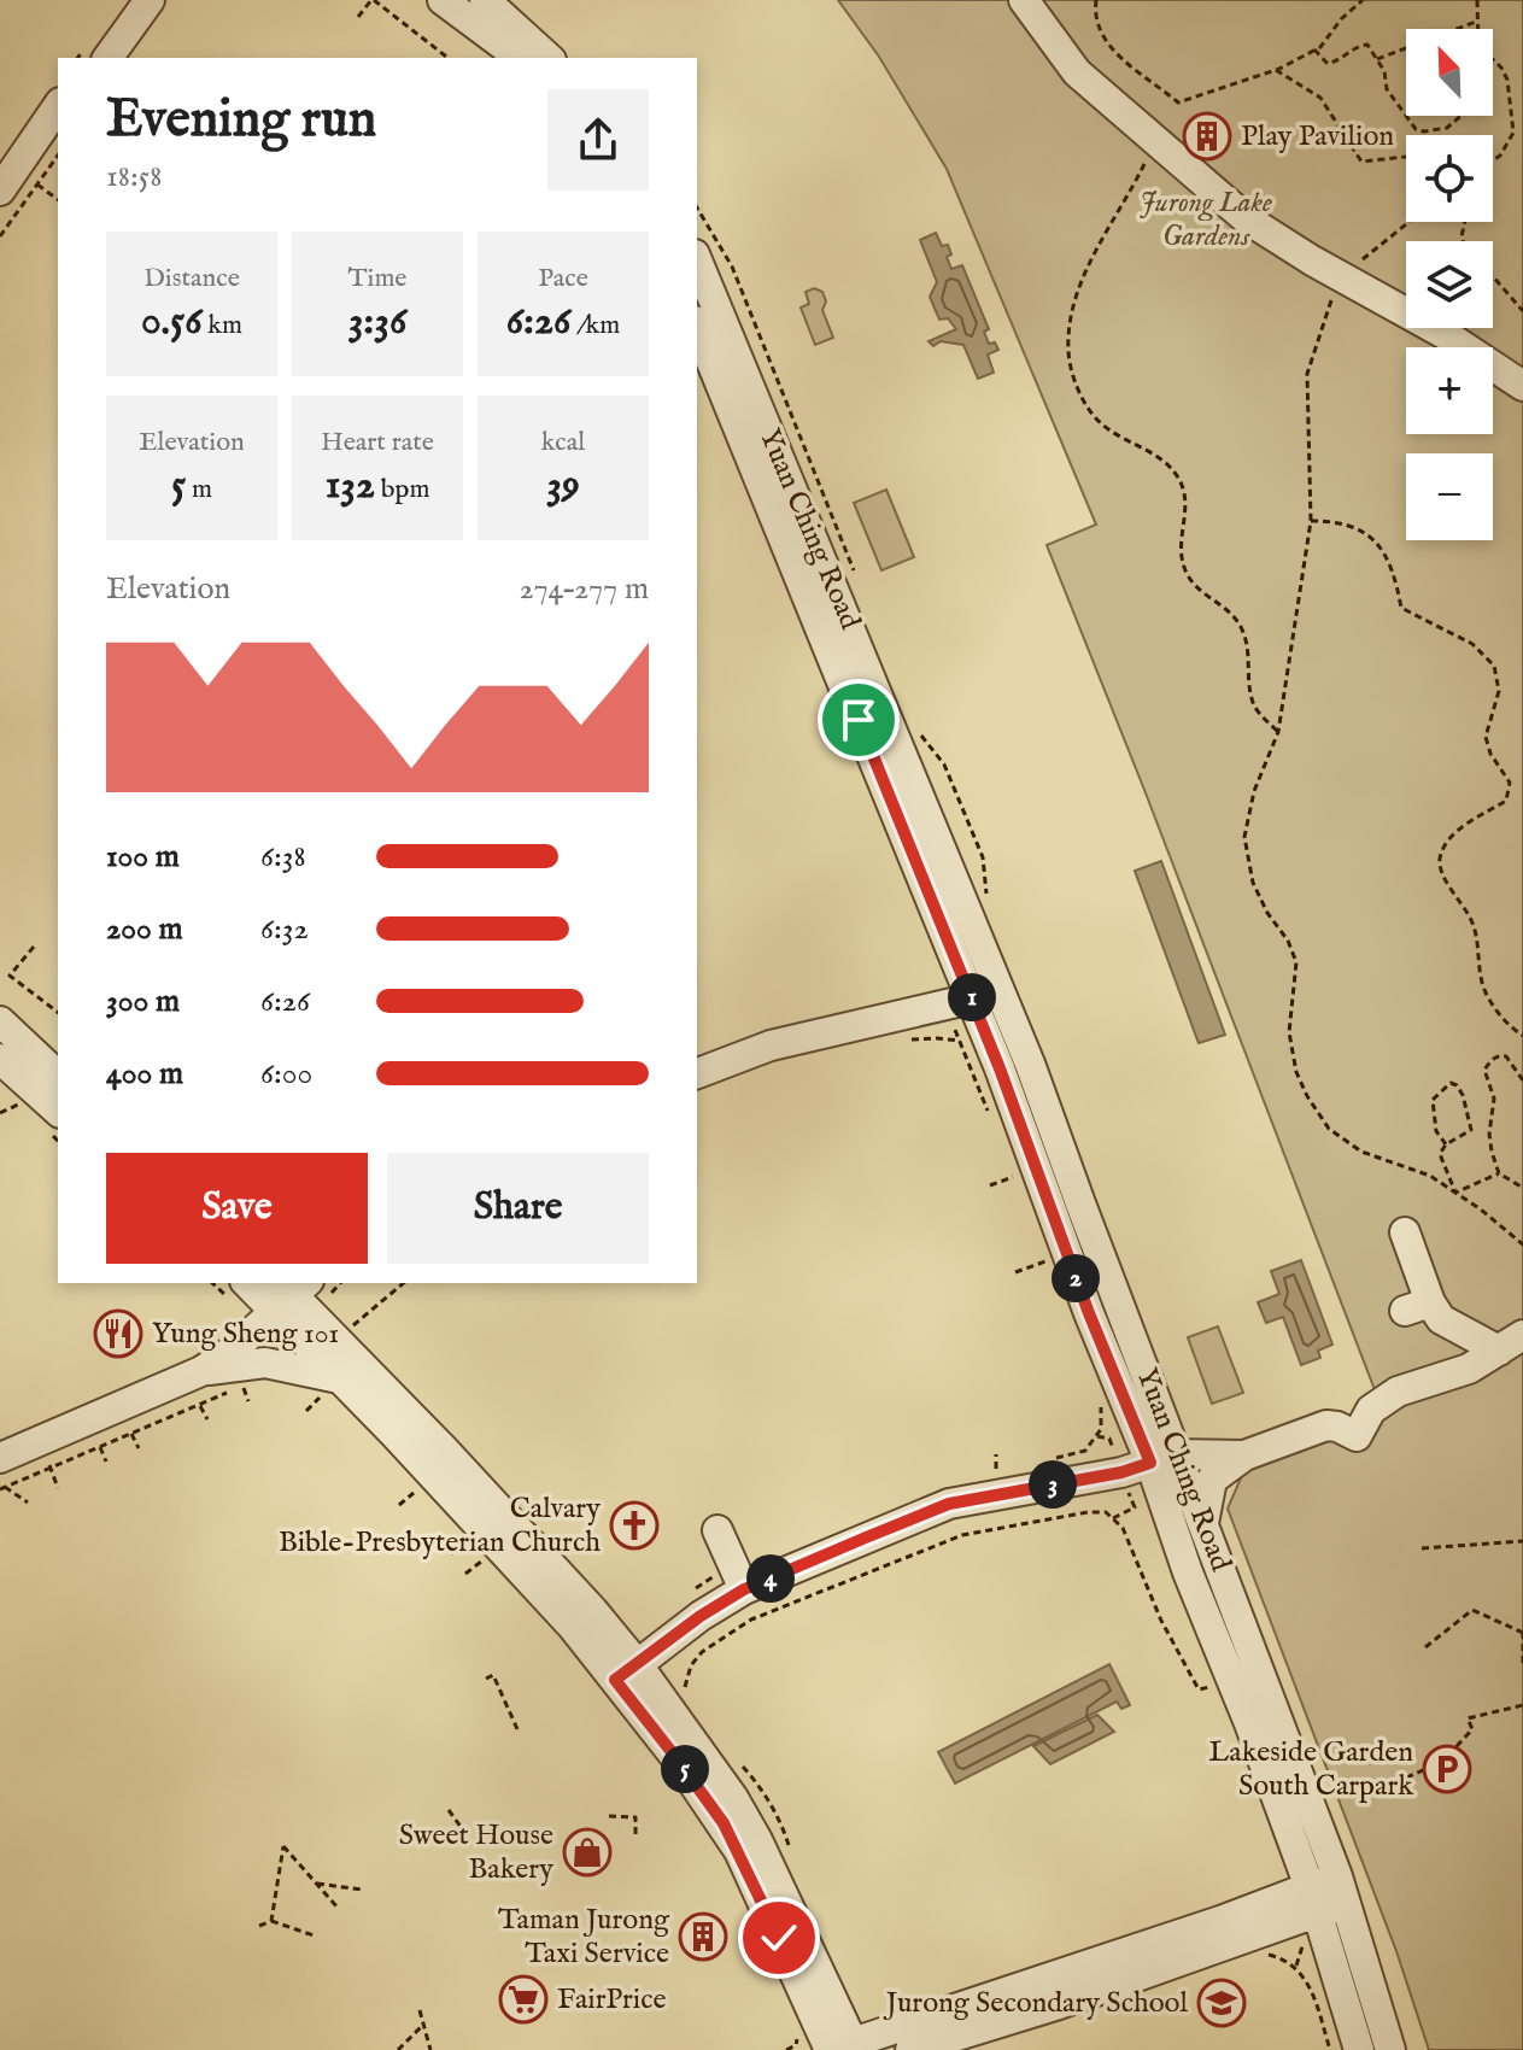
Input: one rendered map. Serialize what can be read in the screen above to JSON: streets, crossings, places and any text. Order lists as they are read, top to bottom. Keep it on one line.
{"streets":{"street":["Yuan Ching Road"]},"parks":["Jurong Lake Gardens"],"places":{"building":["Play Pavilion","Taman Jurong Taxi Service"],"restaurant":["Yung Sheng 101"],"church":["Calvary Bible-Presbyterian Church"],"parking":["Lakeside Garden South Carpark"],"shop":["Sweet House Bakery"],"supermarket":["FairPrice"],"school or university":["Jurong Secondary School"]},"north":"top left","page":{"map_buttons":["+","−"],"heading":["Evening run","18:58"],"stats":[["Distance","0.56 km"],["Time","3:36"],["Pace","6:26 /km"],["Elevation","5 m"],["Heart rate","132 bpm"],["kcal","39"]],"chart":["Elevation","274–277 m"],"list":[{"name":"100 m","note":"6:38"},{"name":"200 m","note":"6:32"},{"name":"300 m","note":"6:26"},{"name":"400 m","note":"6:00"}],"pins":["1","2","3","4","5"],"buttons":["Save","Share"]}}
